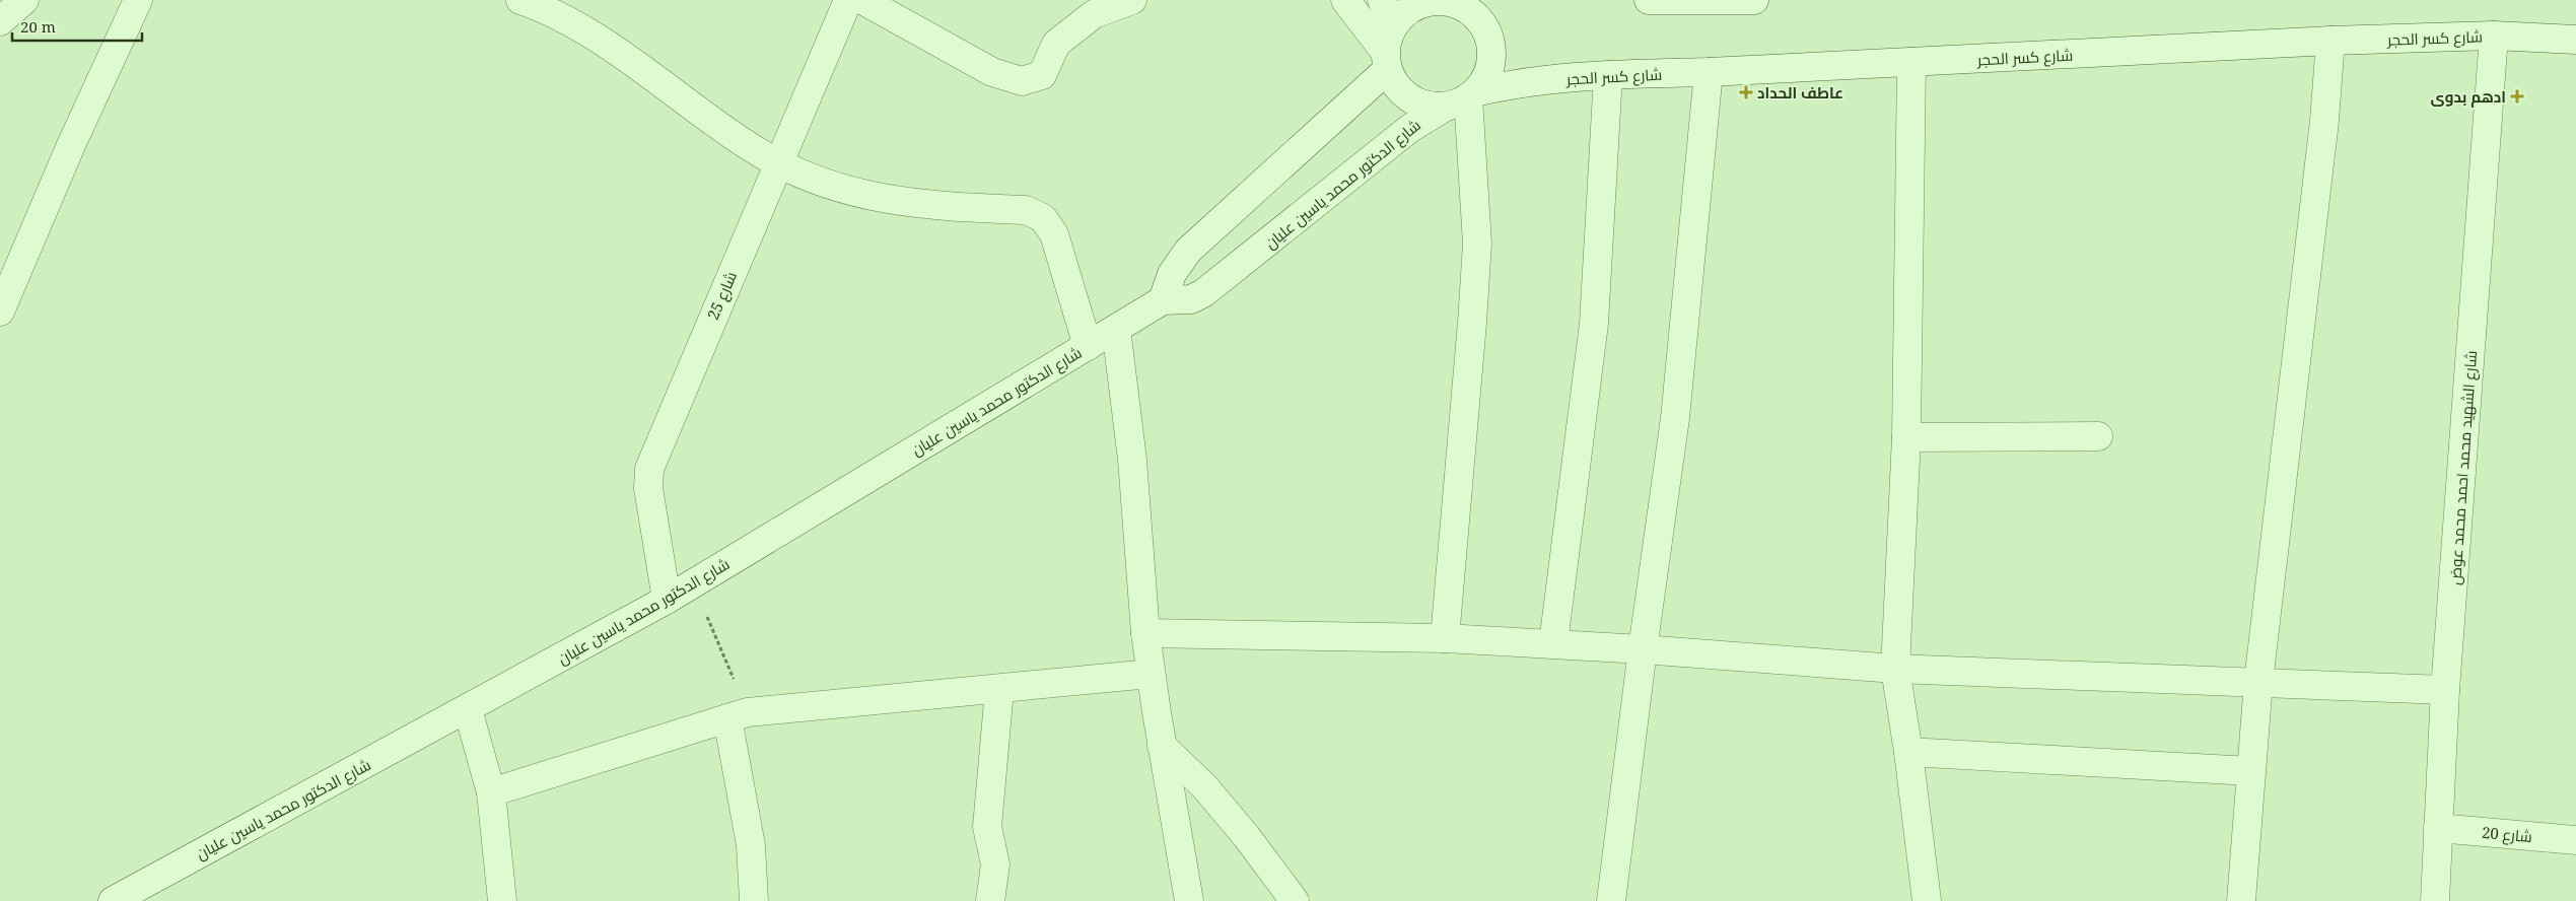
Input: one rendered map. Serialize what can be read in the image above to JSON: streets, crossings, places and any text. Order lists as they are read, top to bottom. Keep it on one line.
{"streets":{"street":["شارع كسر الحجر","شارع الدكتور محمد ياسين عليان","شارع 25","شارع الشهيد محمد احمد محمد عوض","شارع 20"]},"crossings":[["شارع كسر الحجر","شارع الدكتور محمد ياسين عليان"],["شارع كسر الحجر","شارع الشهيد محمد احمد محمد عوض"],["شارع الدكتور محمد ياسين عليان","شارع 25"],["شارع الشهيد محمد احمد محمد عوض","شارع 20"]],"places":{"health":["عاطف الحداد","ادهم بدوى"]},"scale_bar":"20 m"}
